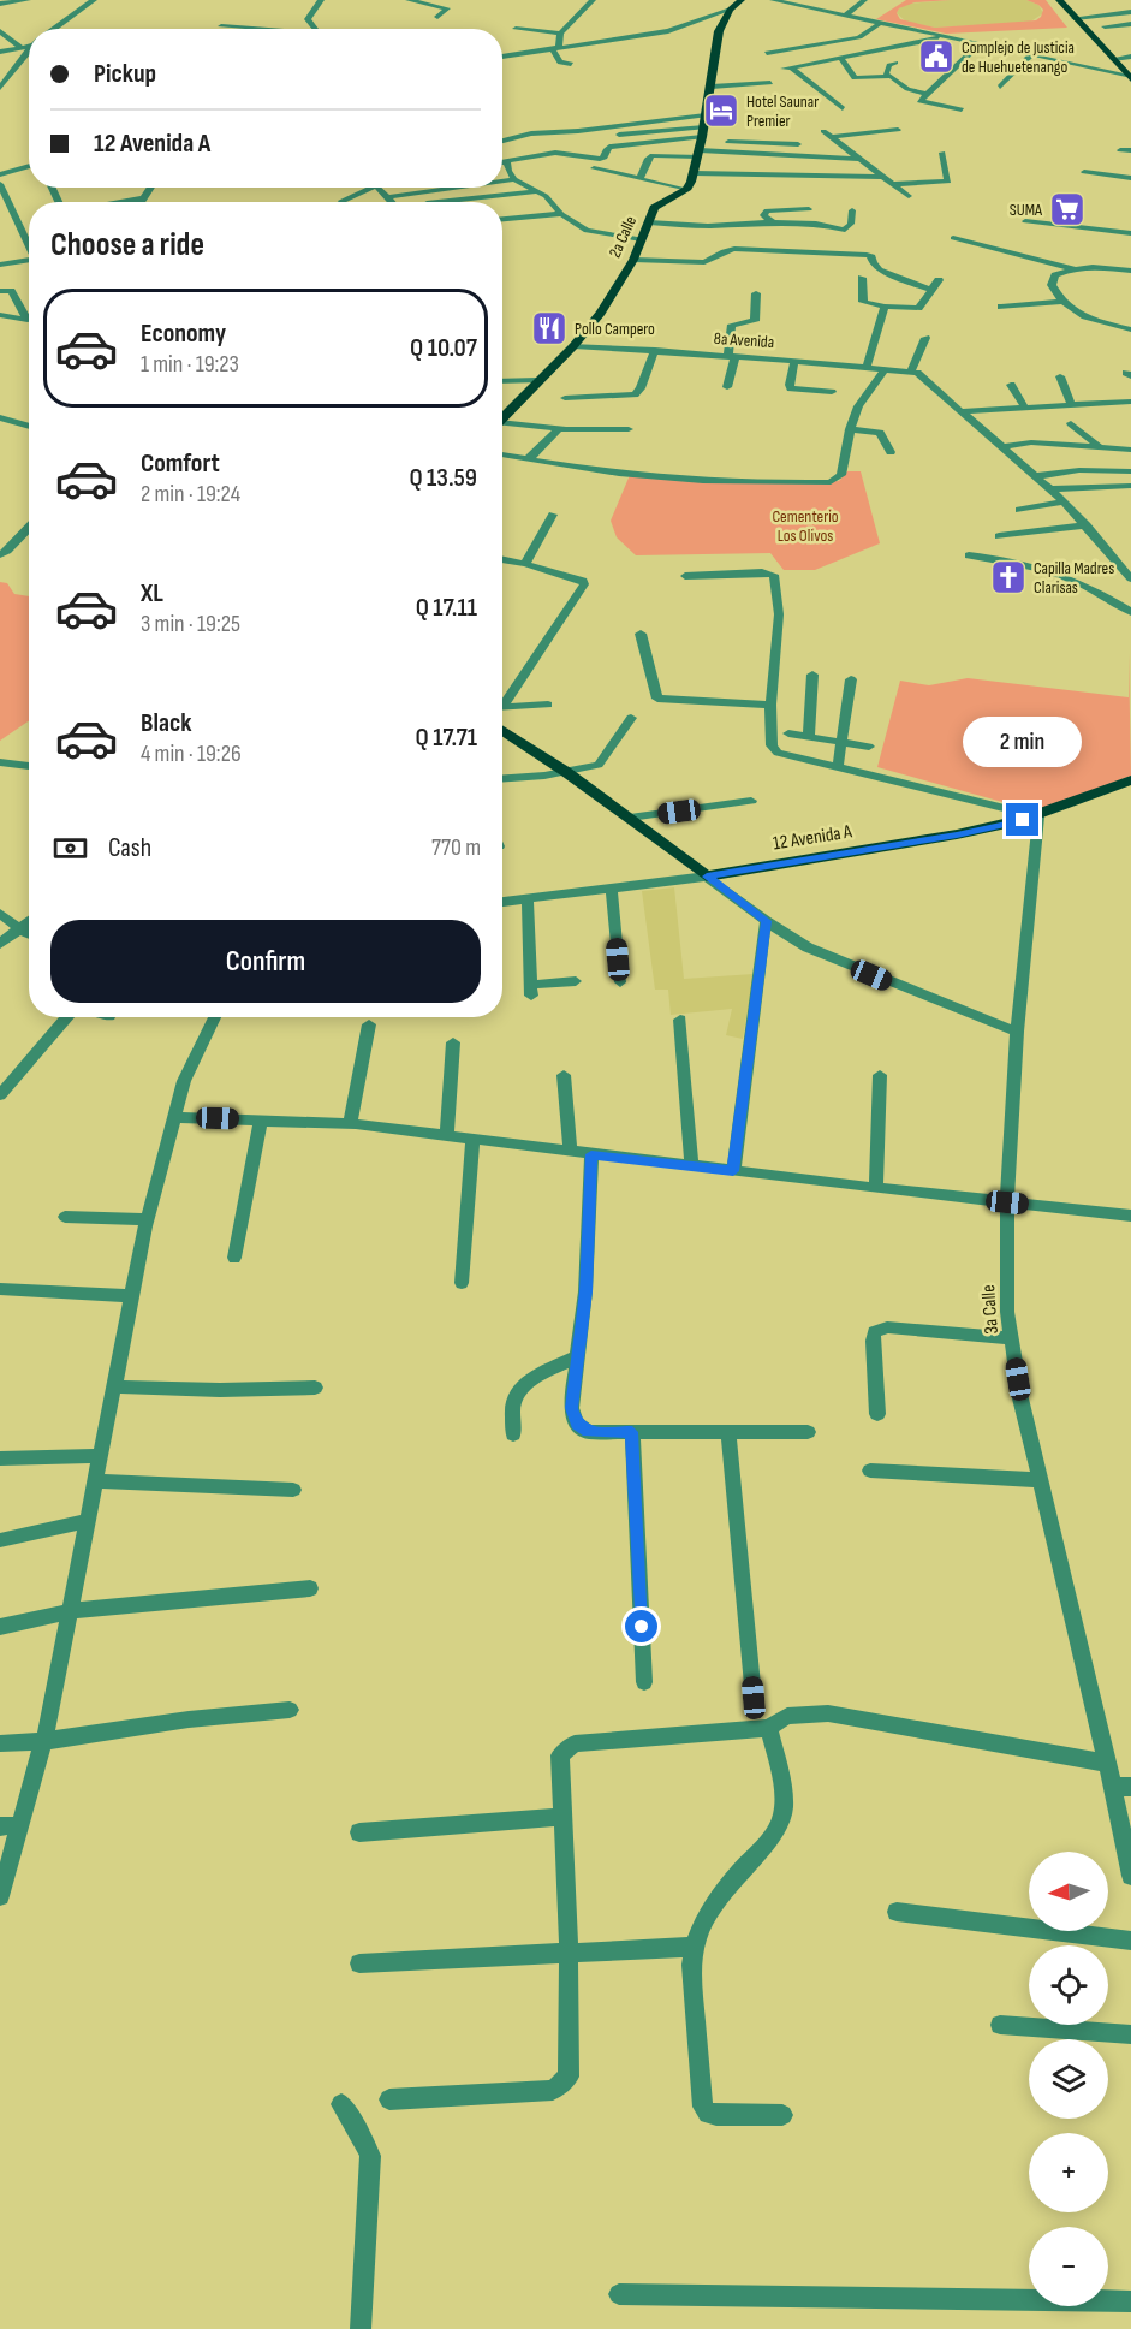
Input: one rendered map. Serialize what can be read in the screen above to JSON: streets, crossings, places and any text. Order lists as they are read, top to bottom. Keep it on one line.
{"streets":{"main road":["2a Calle","12 Avenida A"],"street":["8a Avenida","3a Calle"]},"crossings":[["2a Calle","8a Avenida"],["12 Avenida A","3a Calle"]],"parks":["Cementerio Los Olivos"],"places":{"public building":["Complejo de Justicia de Huehuetenango"],"hotel":["Hotel Saunar Premier"],"supermarket":["SUMA"],"restaurant":["Pollo Campero"],"church":["Capilla Madres Clarisas"]},"north":"left","page":{"banner":["Pickup","12 Avenida A"],"heading":"Choose a ride","list":[{"name":"Economy","note":"1 min · 19:23","value":"Q 10.07"},{"name":"Comfort","note":"2 min · 19:24","value":"Q 13.59"},{"name":"XL","note":"3 min · 19:25","value":"Q 17.11"},{"name":"Black","note":"4 min · 19:26","value":"Q 17.71"}],"bubble":"2 min","pay":["Cash","770 m"],"buttons":"Confirm","map_buttons":["+","−"]}}
